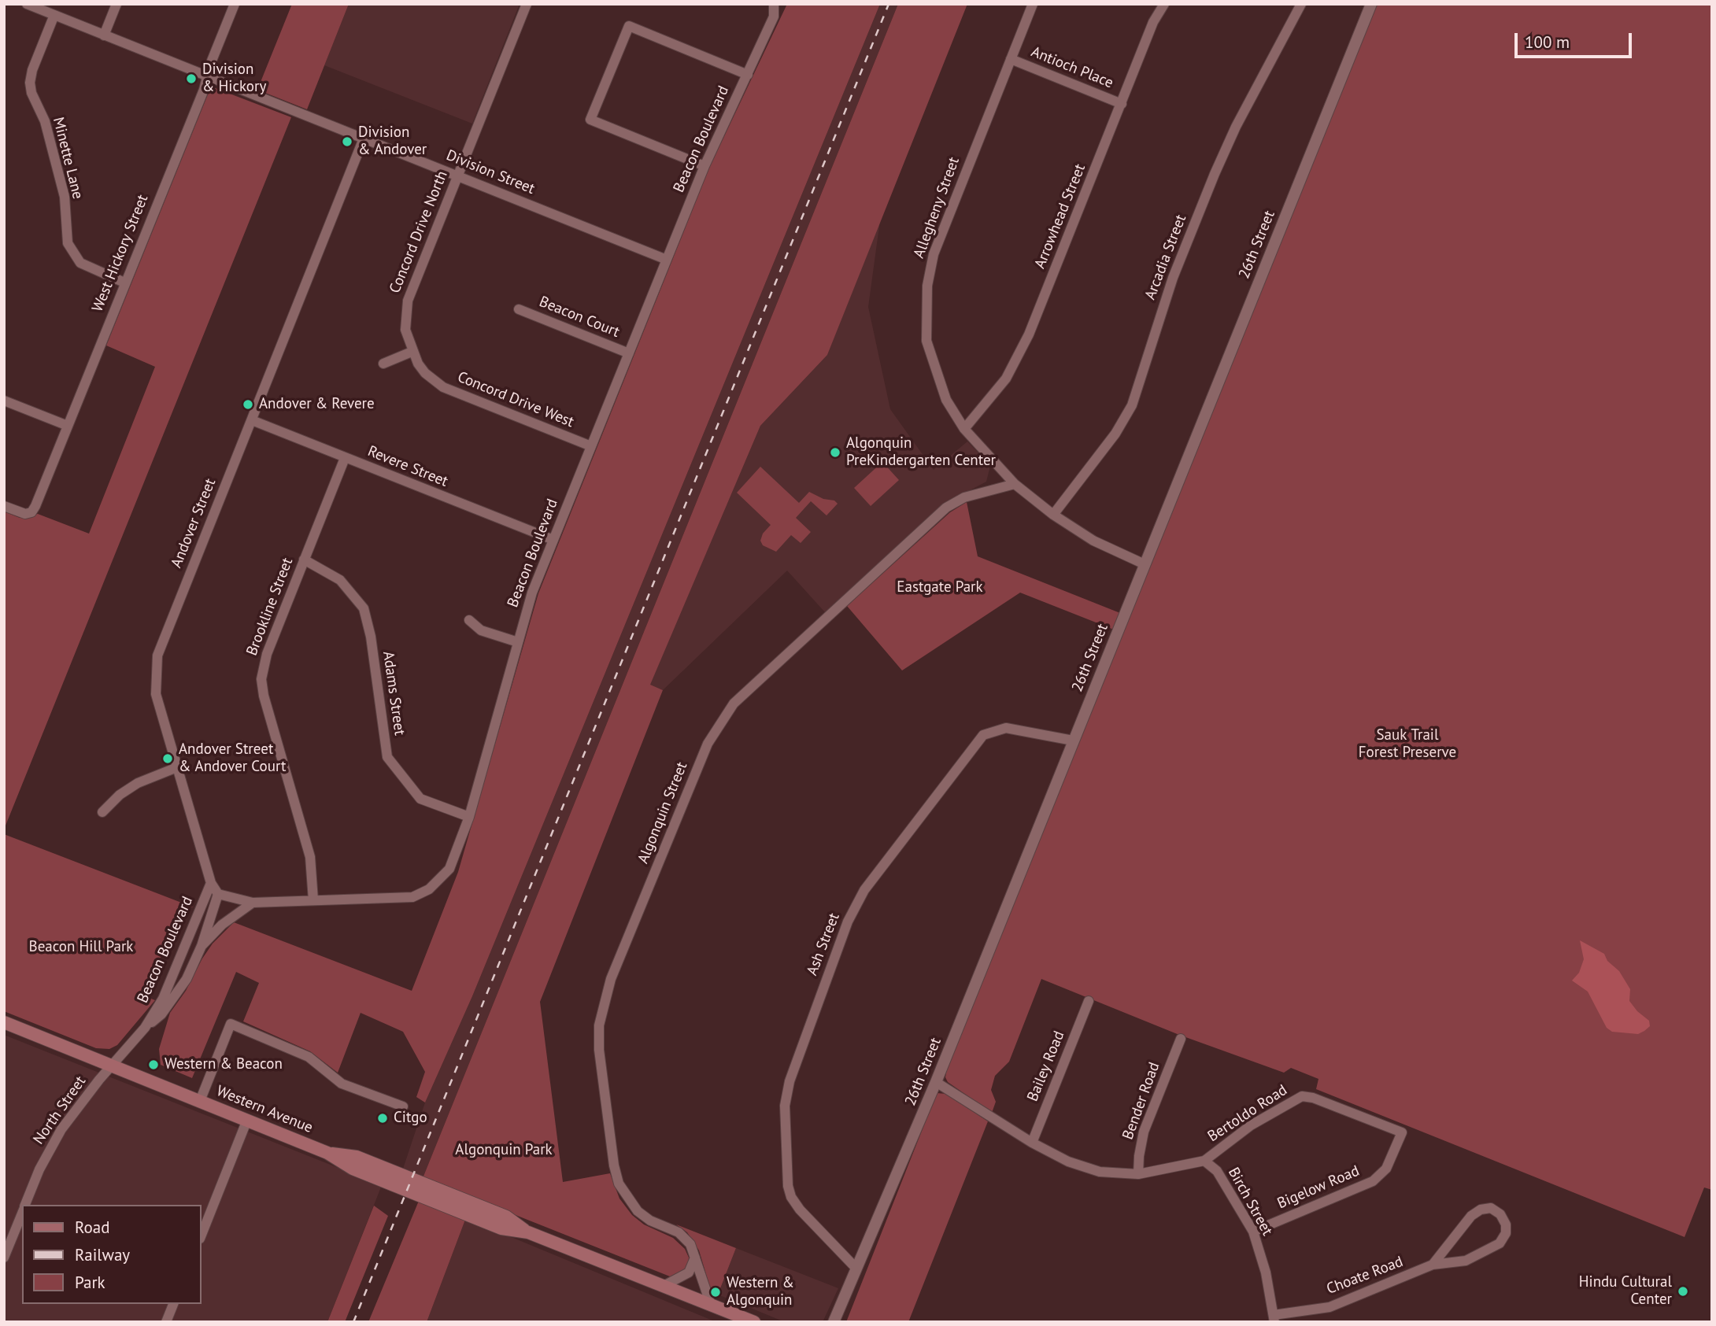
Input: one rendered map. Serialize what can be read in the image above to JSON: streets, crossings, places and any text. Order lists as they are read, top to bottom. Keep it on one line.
{"streets":{"main road":["Western Avenue"],"street":["Antioch Place","Beacon Boulevard","Minette Lane","Division Street","Allegheny Street","Arrowhead Street","Concord Drive North","26th Street","West Hickory Street","Arcadia Street","Beacon Court","Concord Drive West","Revere Street","Andover Street","Brookline Street","Adams Street","Algonquin Street","Ash Street","Bailey Road","Bender Road","North Street","Bertoldo Road","Bigelow Road","Birch Street","Choate Road"]},"crossings":[["Antioch Place","Allegheny Street"],["Antioch Place","Arrowhead Street"],["Beacon Boulevard","Division Street"],["Beacon Boulevard","Beacon Court"],["Beacon Boulevard","Concord Drive West"],["Beacon Boulevard","Revere Street"],["Beacon Boulevard","Andover Street"],["Beacon Boulevard","Brookline Street"],["Beacon Boulevard","Adams Street"],["Beacon Boulevard","Western Avenue"],["Beacon Boulevard","North Street"],["Minette Lane","Division Street"],["Minette Lane","West Hickory Street"],["Division Street","Concord Drive North"],["Division Street","West Hickory Street"],["Division Street","Andover Street"],["Allegheny Street","Arrowhead Street"],["Allegheny Street","26th Street"],["Allegheny Street","Arcadia Street"],["Allegheny Street","Algonquin Street"],["Concord Drive North","Concord Drive West"],["26th Street","Ash Street"],["Revere Street","Andover Street"],["Revere Street","Brookline Street"],["Brookline Street","Adams Street"],["Algonquin Street","Western Avenue"],["Western Avenue","North Street"],["Bertoldo Road","Bigelow Road"],["Bertoldo Road","Birch Street"],["Bigelow Road","Birch Street"],["Birch Street","Choate Road"]],"parks":["Eastgate Park","Sauk Trail Forest Preserve","Beacon Hill Park","Algonquin Park"],"places":["Division & Hickory","Division & Andover","Andover & Revere","Algonquin PreKindergarten Center","Andover Street & Andover Court","Western & Beacon","Citgo","Hindu Cultural Center","Western & Algonquin"],"legend":["Road","Railway","Park"],"scale_bar":"100 m"}
